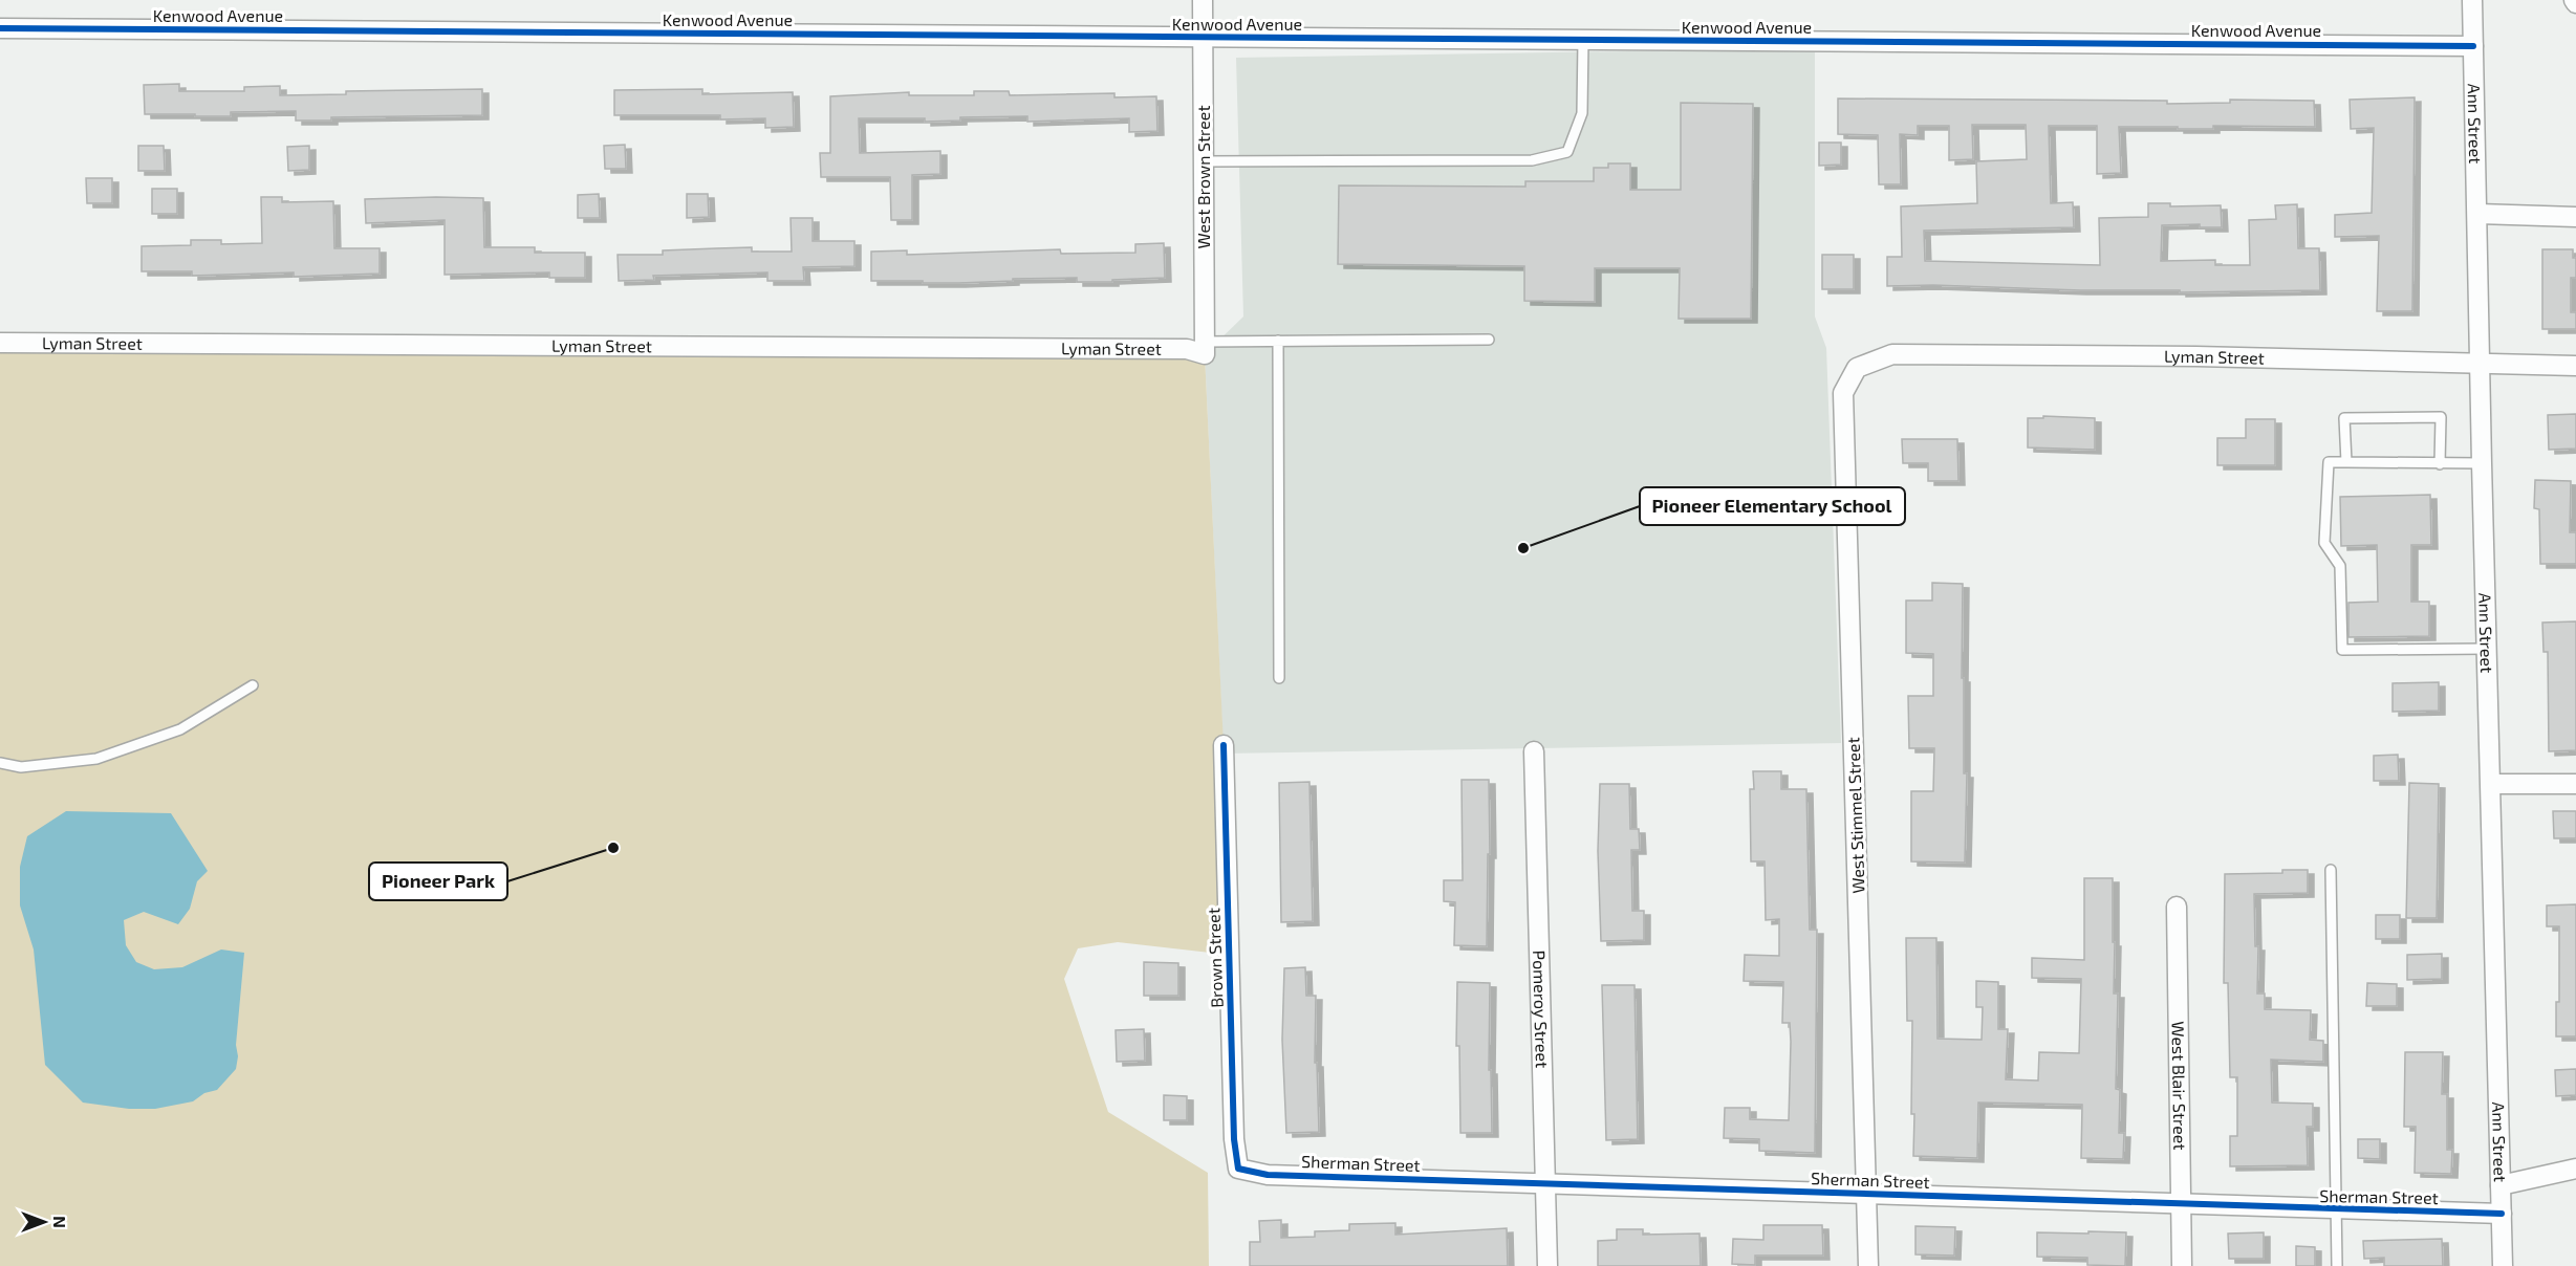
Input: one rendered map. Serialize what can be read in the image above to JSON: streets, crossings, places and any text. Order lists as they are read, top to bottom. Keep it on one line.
{"streets":{"street":["Kenwood Avenue","Ann Street","West Brown Street","Lyman Street","West Stimmel Street","Brown Street","Pomeroy Street","West Blair Street","Sherman Street"]},"crossings":[["Kenwood Avenue","Ann Street"],["Kenwood Avenue","West Brown Street"],["Ann Street","Lyman Street"],["Ann Street","Sherman Street"],["West Brown Street","Lyman Street"],["Lyman Street","West Stimmel Street"],["West Stimmel Street","Sherman Street"],["Brown Street","Sherman Street"],["Pomeroy Street","Sherman Street"],["West Blair Street","Sherman Street"]],"places":["Pioneer Elementary School","Pioneer Park"],"north":"right"}
